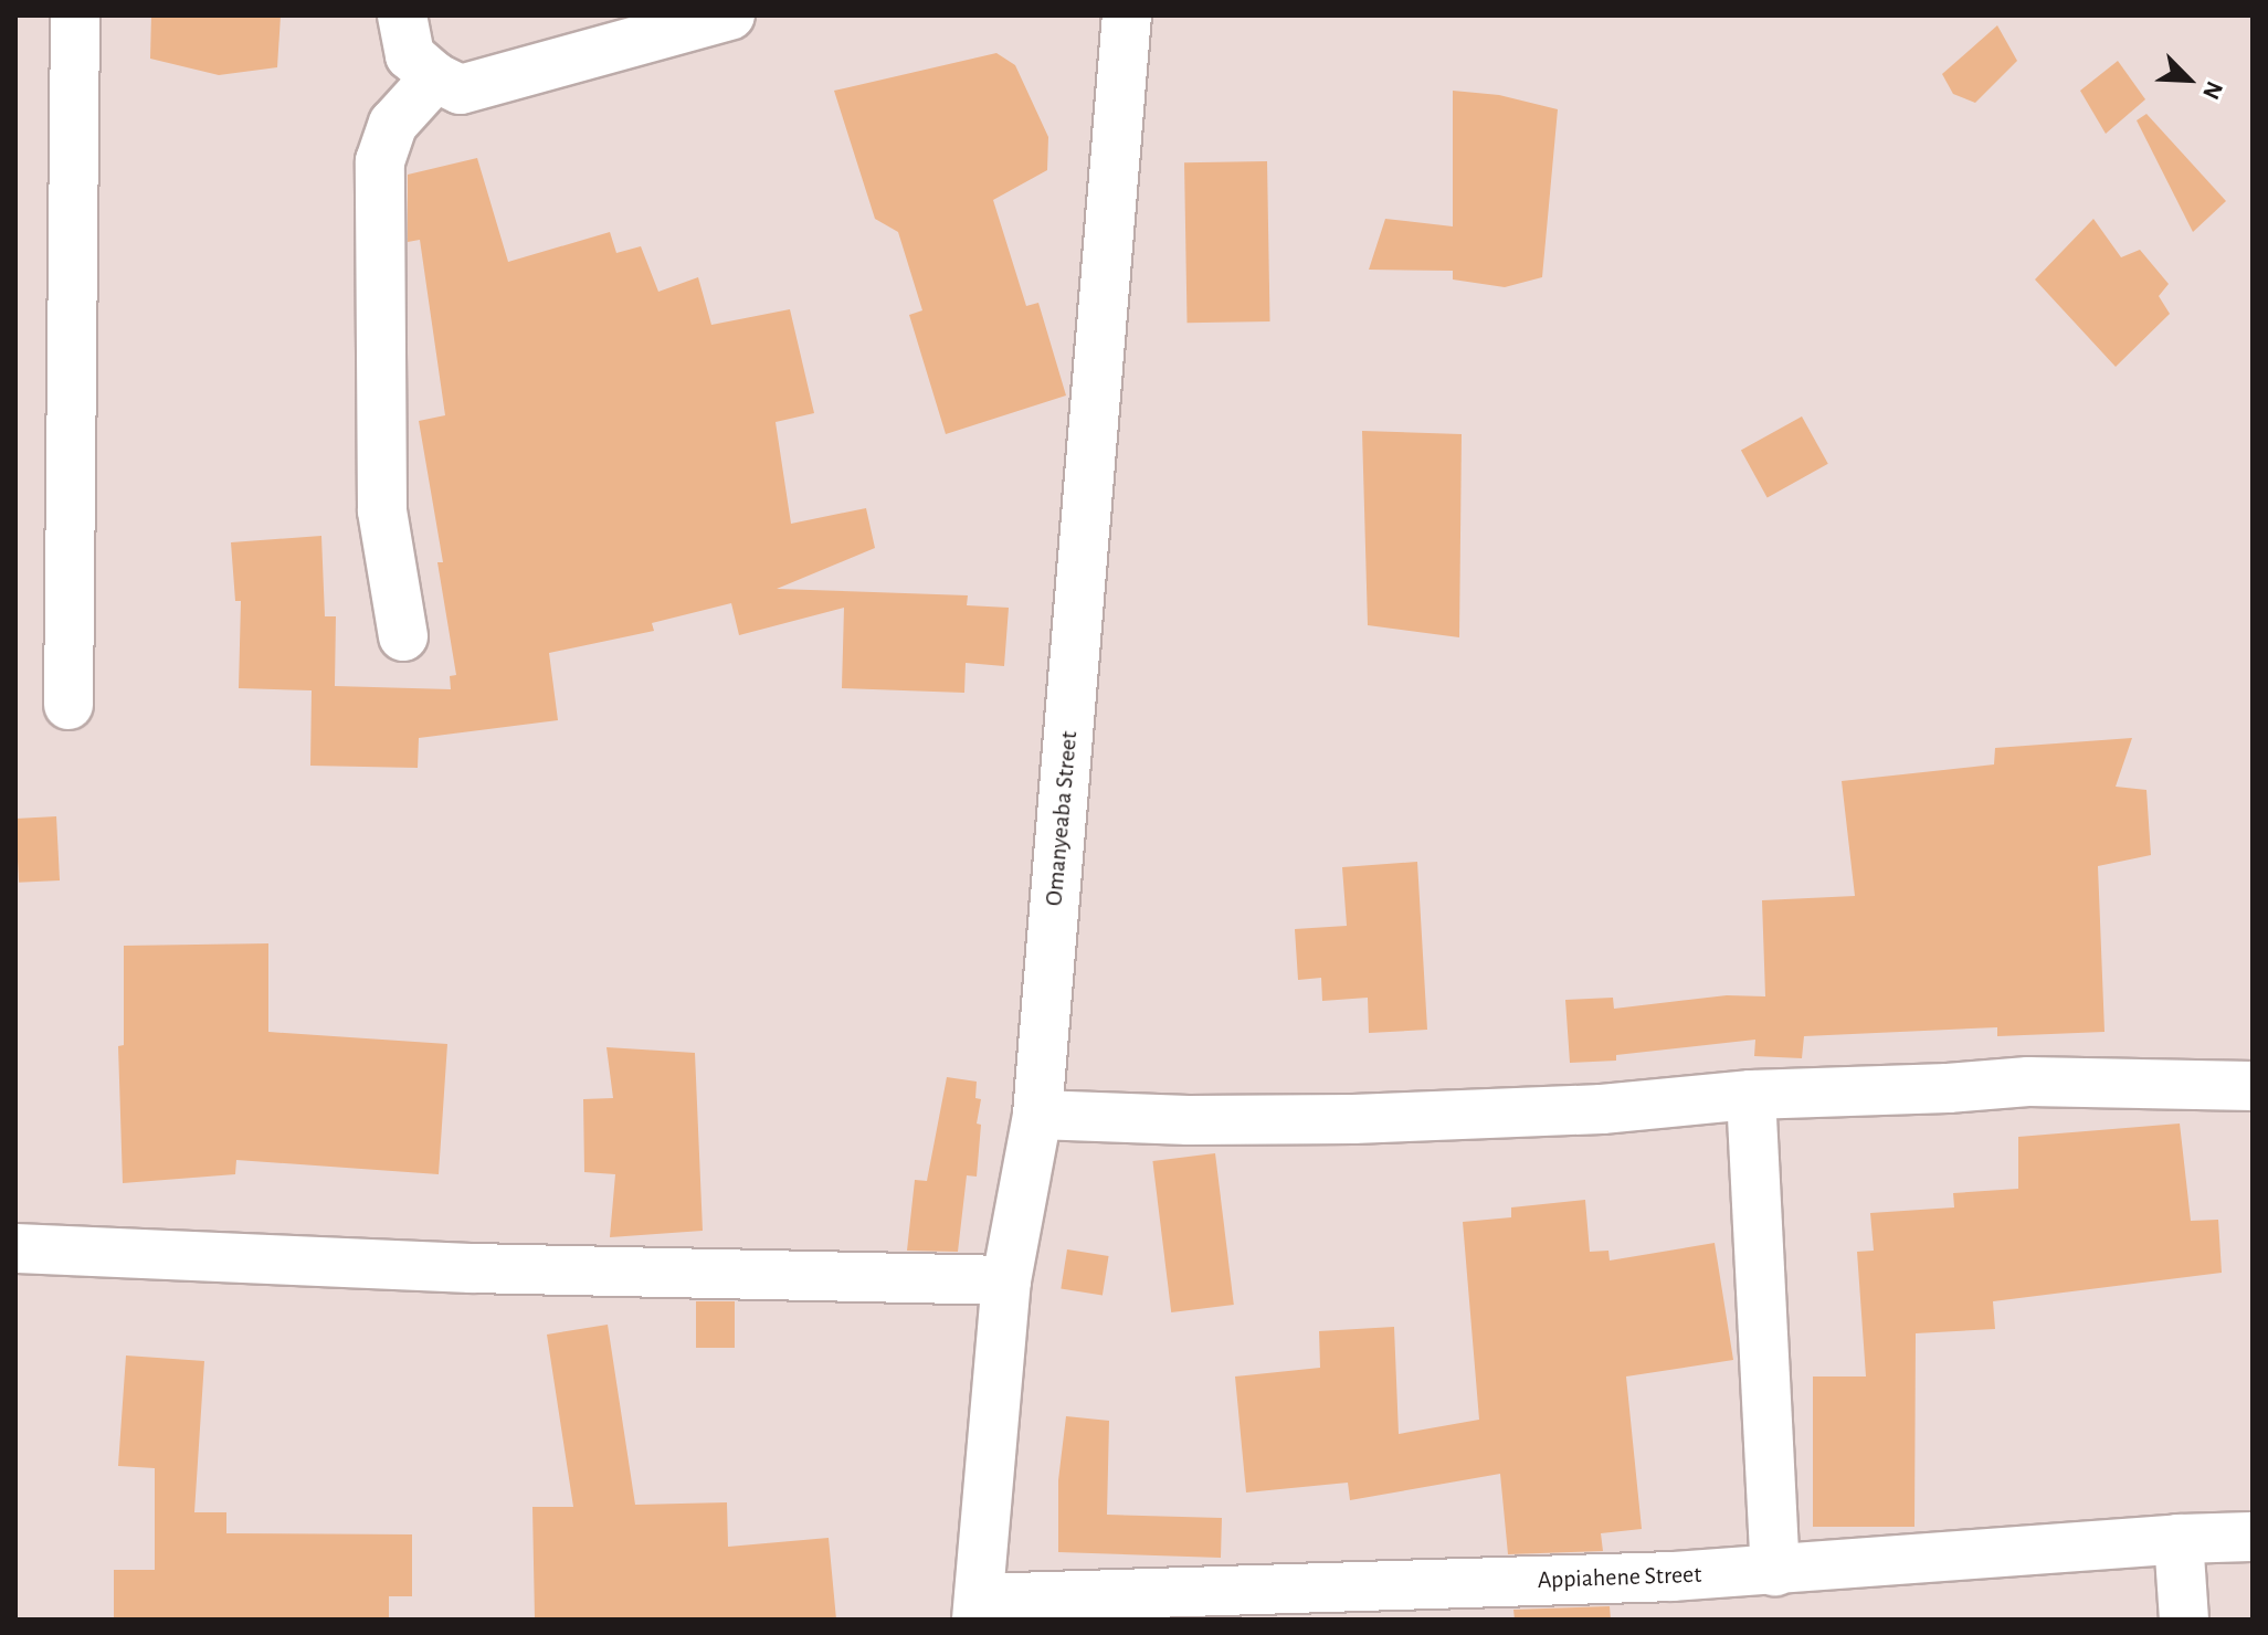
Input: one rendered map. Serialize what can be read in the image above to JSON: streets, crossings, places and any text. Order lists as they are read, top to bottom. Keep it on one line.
{"streets":{"street":["Omanyeaba Street","Appiahene Street"]},"crossings":[["Omanyeaba Street","Appiahene Street"]],"north":"bottom right"}
